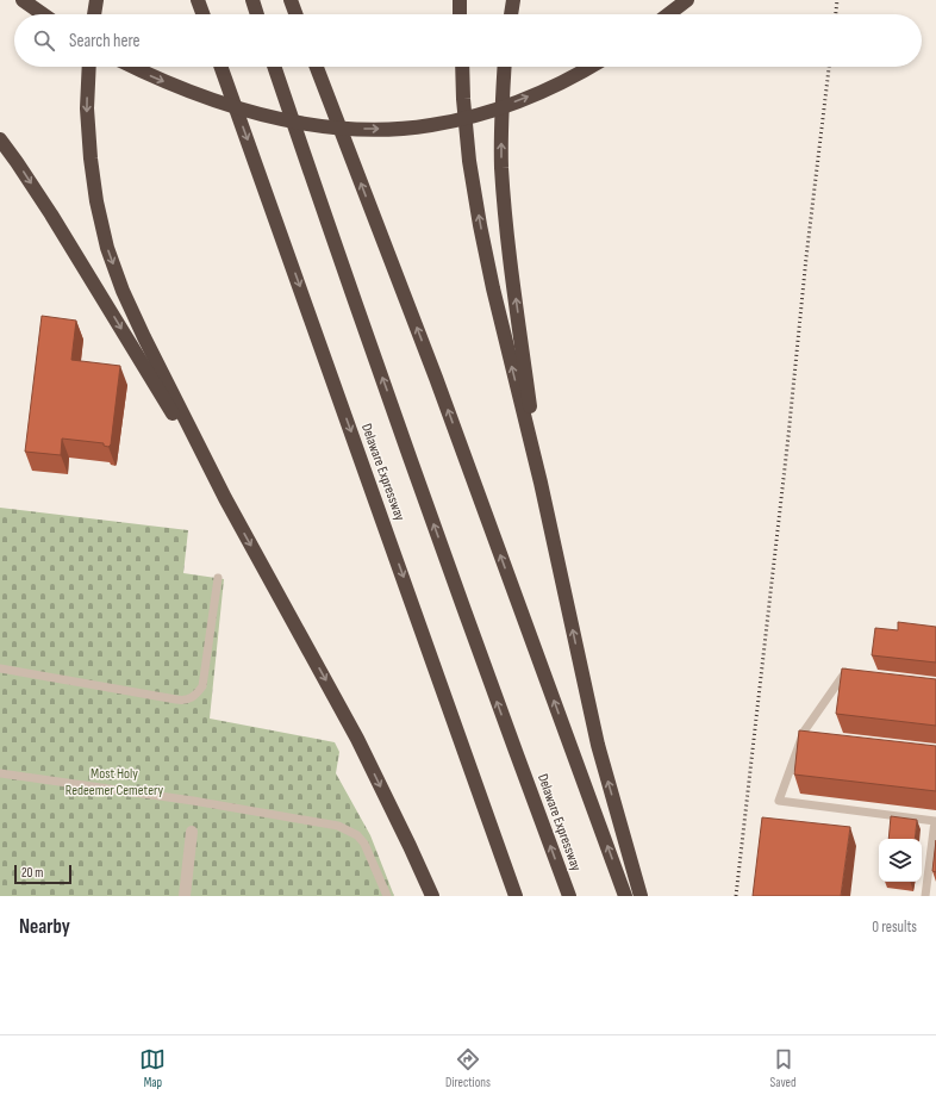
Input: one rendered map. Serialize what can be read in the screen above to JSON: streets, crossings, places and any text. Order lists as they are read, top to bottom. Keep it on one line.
{"streets":{"highway":["Delaware Expressway"]},"parks":["Most Holy Redeemer Cemetery"],"scale_bar":"20 m","page":{"search":"Search here","scale":"20 m","heading":["Nearby","0 results"],"nav":["Map","Directions","Saved"]}}
